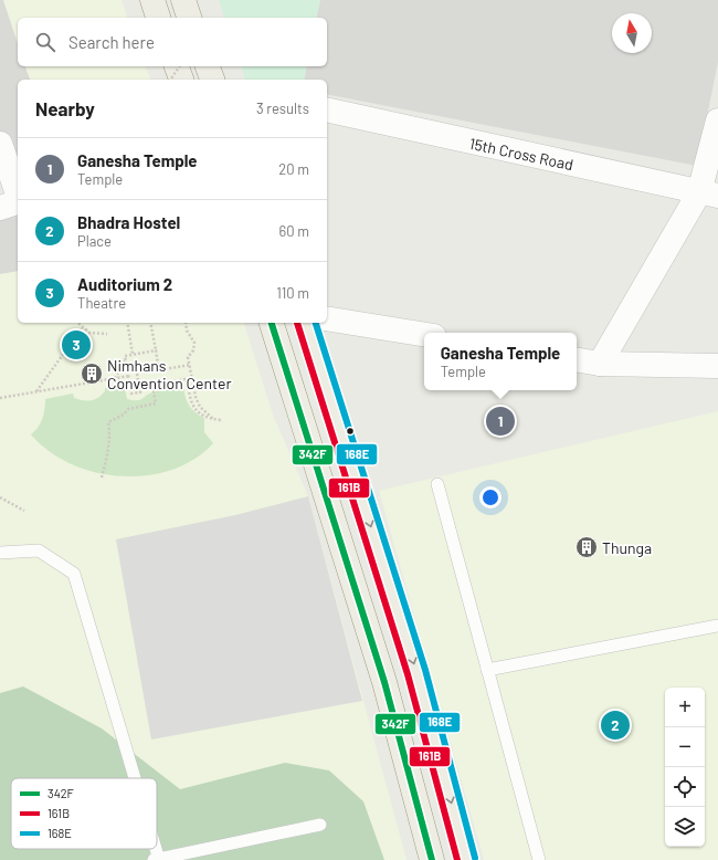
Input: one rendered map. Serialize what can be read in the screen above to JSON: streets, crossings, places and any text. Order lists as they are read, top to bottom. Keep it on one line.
{"streets":{"street":["15th Cross Road"]},"places":{"building":["Nimhans Convention Center","Thunga"]},"lines":["transit line 342F","transit line 161B","transit line 168E"],"legend":["342F","161B","168E"],"north":"top","page":{"search":"Search here","heading":["Nearby","3 results"],"list":[{"mark":"1","name":"Ganesha Temple","note":"Temple","value":"20 m"},{"mark":"2","name":"Bhadra Hostel","note":"Place","value":"60 m"},{"mark":"3","name":"Auditorium 2","note":"Theatre","value":"110 m"}],"pins":["3","1","2"],"popup":["Ganesha Temple","Temple"],"map_buttons":["+","−"]}}
